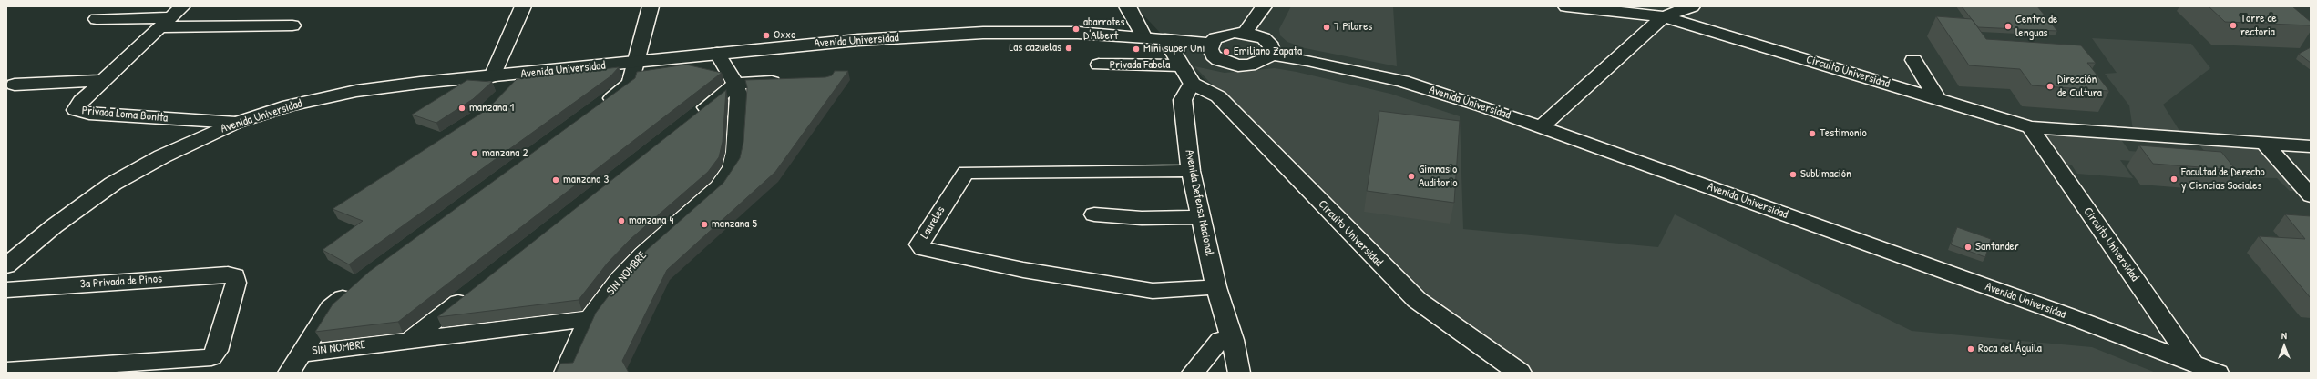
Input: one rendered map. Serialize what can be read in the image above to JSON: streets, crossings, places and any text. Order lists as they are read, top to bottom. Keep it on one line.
{"streets":{"street":["Avenida Universidad","Privada Fabela","Circuito Universidad","Privada Loma Bonita","Avenida Defensa Nacional","Laureles","SIN NOMBRE","3a Privada de Pinos"]},"crossings":[["Avenida Universidad","Circuito Universidad"],["Avenida Universidad","Privada Loma Bonita"],["Avenida Universidad","SIN NOMBRE"],["Circuito Universidad","Avenida Defensa Nacional"],["Avenida Defensa Nacional","Laureles"]],"places":["Torre de rectoria","Centro de lenguas","7 Pilares","abarrotes D'Albert","Oxxo","Las cazuelas","Mini super Uni","Emiliano Zapata","Dirección de Cultura","manzana 1","Testimonio","manzana 2","Sublimación","Gimnasio Auditorio","Facultad de Derecho y Ciencias Sociales","manzana 3","manzana 4","manzana 5","Santander","Roca del Águila"],"north":"top"}
